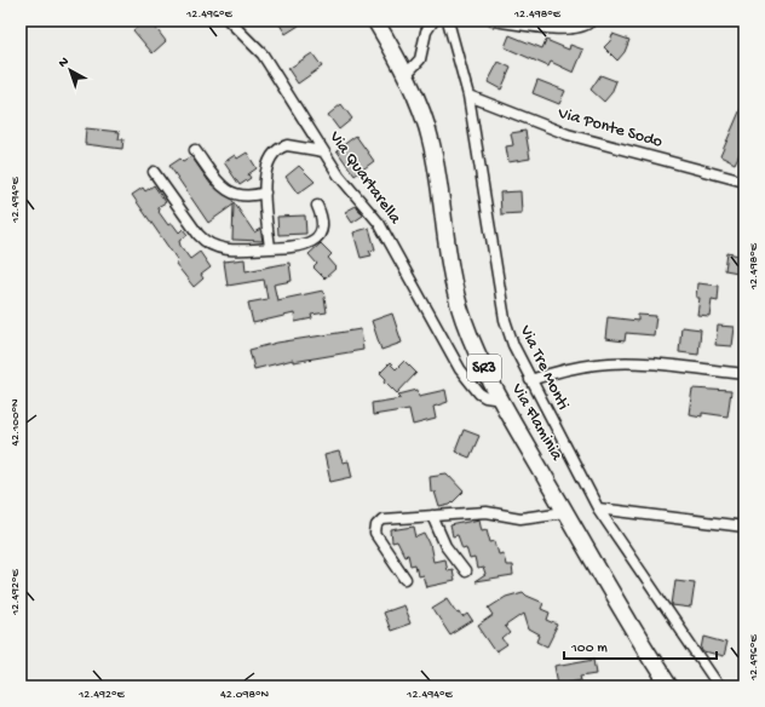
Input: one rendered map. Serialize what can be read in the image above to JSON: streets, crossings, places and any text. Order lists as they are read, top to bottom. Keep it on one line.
{"streets":{"main road":["SR3","Via Flaminia"],"street":["Via Ponte Sodo","Via Quartarella","Via Tre Monti"]},"crossings":[["Via Ponte Sodo","Via Tre Monti"],["Via Quartarella","Via Flaminia"]],"scale_bar":"100 m","north":"top left","coordinates":["12.496°E","12.498°E","12.494°E","42.100°N","12.492°E","42.098°N"]}
